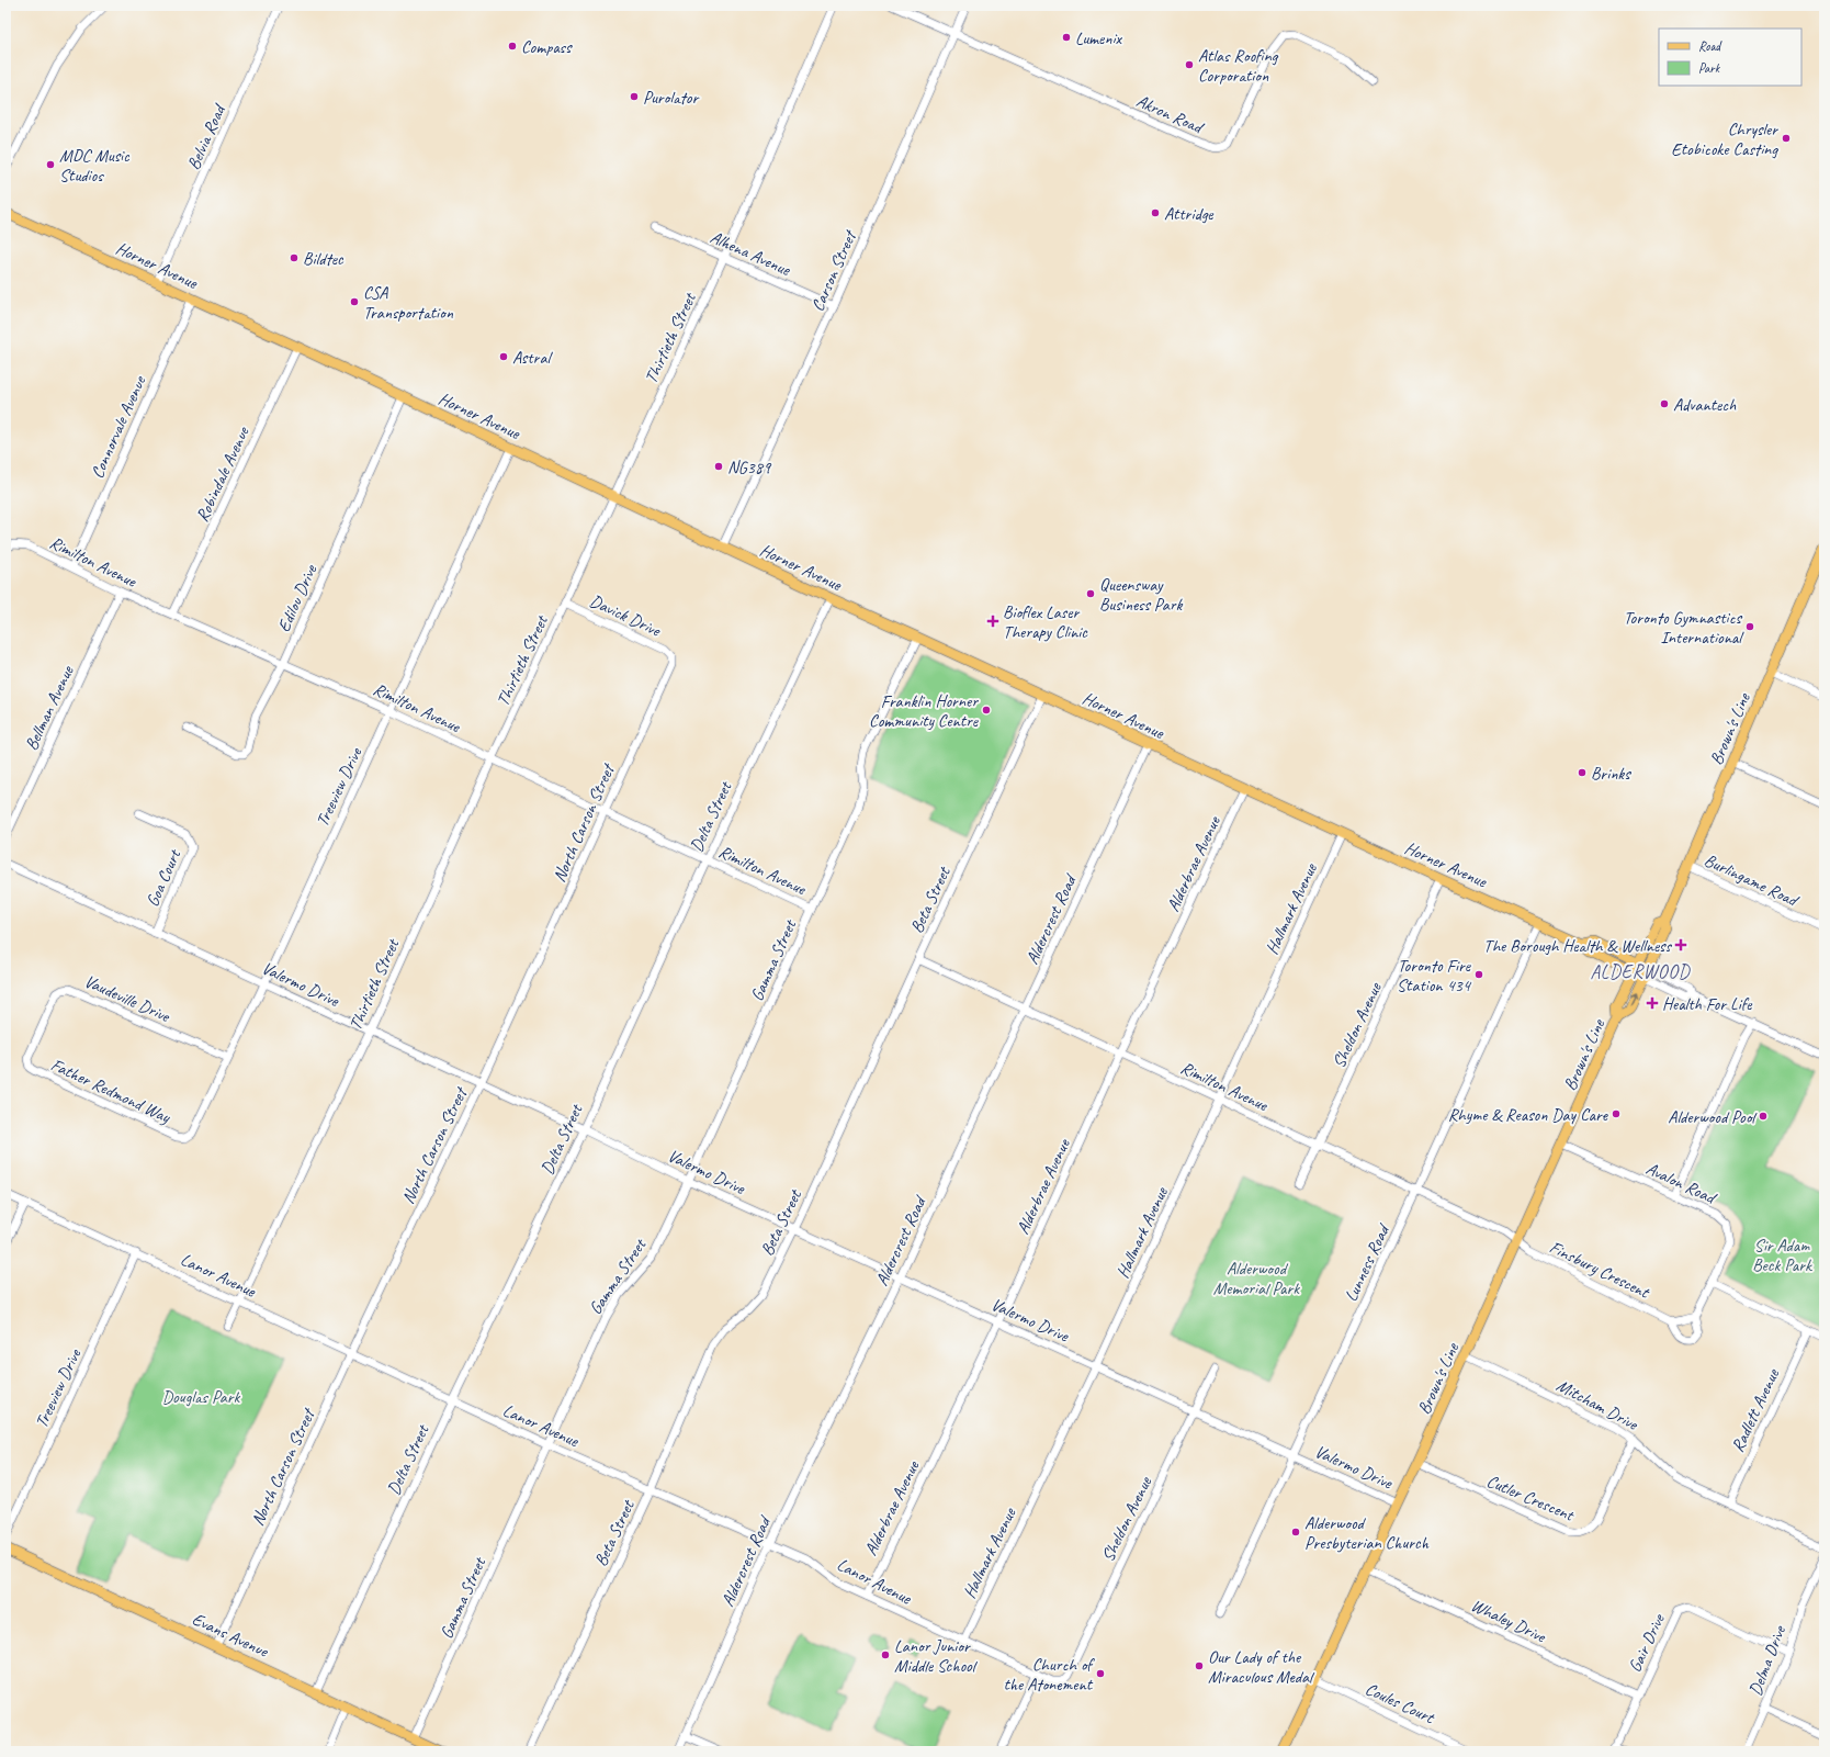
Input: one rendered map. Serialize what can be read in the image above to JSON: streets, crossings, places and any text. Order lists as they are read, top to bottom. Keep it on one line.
{"streets":{"main road":["Horner Avenue","Brown's Line","Evans Avenue"],"street":["Akron Road","Belvia Road","Alhena Avenue","Carson Street","Thirtieth Street","Connorvale Avenue","Robindale Avenue","Rimilton Avenue","Edilou Drive","Davick Drive","Bellman Avenue","Treeview Drive","Delta Street","North Carson Street","Alderbrae Avenue","Goa Court","Burlingame Road","Beta Street","Hallmark Avenue","Aldercrest Road","Gamma Street","Valermo Drive","Vaudeville Drive","Sheldon Avenue","Father Redmond Way","Avalon Road","Lunness Road","Finsbury Crescent","Lanor Avenue","Mitcham Drive","Radlett Avenue","Cutler Crescent","Whaley Drive","Gair Drive","Delma Drive","Coules Court"]},"crossings":[["Akron Road","Carson Street"],["Belvia Road","Horner Avenue"],["Alhena Avenue","Carson Street"],["Alhena Avenue","Thirtieth Street"],["Horner Avenue","Carson Street"],["Horner Avenue","Thirtieth Street"],["Horner Avenue","Connorvale Avenue"],["Horner Avenue","Robindale Avenue"],["Horner Avenue","Edilou Drive"],["Horner Avenue","Brown's Line"],["Horner Avenue","Treeview Drive"],["Horner Avenue","Delta Street"],["Horner Avenue","Alderbrae Avenue"],["Horner Avenue","Beta Street"],["Horner Avenue","Hallmark Avenue"],["Horner Avenue","Aldercrest Road"],["Horner Avenue","Gamma Street"],["Horner Avenue","Sheldon Avenue"],["Horner Avenue","Lunness Road"],["Thirtieth Street","Rimilton Avenue"],["Thirtieth Street","Davick Drive"],["Thirtieth Street","Valermo Drive"],["Thirtieth Street","Lanor Avenue"],["Connorvale Avenue","Rimilton Avenue"],["Robindale Avenue","Rimilton Avenue"],["Rimilton Avenue","Edilou Drive"],["Rimilton Avenue","Bellman Avenue"],["Rimilton Avenue","Brown's Line"],["Rimilton Avenue","Treeview Drive"],["Rimilton Avenue","Delta Street"],["Rimilton Avenue","North Carson Street"],["Rimilton Avenue","Alderbrae Avenue"],["Rimilton Avenue","Beta Street"],["Rimilton Avenue","Hallmark Avenue"],["Rimilton Avenue","Aldercrest Road"],["Rimilton Avenue","Gamma Street"],["Rimilton Avenue","Sheldon Avenue"],["Rimilton Avenue","Lunness Road"],["Rimilton Avenue","Finsbury Crescent"],["Davick Drive","North Carson Street"],["Brown's Line","Burlingame Road"],["Brown's Line","Valermo Drive"],["Brown's Line","Avalon Road"],["Brown's Line","Finsbury Crescent"],["Brown's Line","Mitcham Drive"],["Brown's Line","Cutler Crescent"],["Brown's Line","Whaley Drive"],["Brown's Line","Coules Court"],["Treeview Drive","Valermo Drive"],["Treeview Drive","Vaudeville Drive"],["Treeview Drive","Father Redmond Way"],["Treeview Drive","Lanor Avenue"],["Delta Street","Valermo Drive"],["Delta Street","Lanor Avenue"],["Delta Street","Evans Avenue"],["North Carson Street","Valermo Drive"],["North Carson Street","Lanor Avenue"],["North Carson Street","Evans Avenue"],["Alderbrae Avenue","Valermo Drive"],["Alderbrae Avenue","Lanor Avenue"],["Goa Court","Valermo Drive"],["Beta Street","Valermo Drive"],["Beta Street","Lanor Avenue"],["Hallmark Avenue","Valermo Drive"],["Hallmark Avenue","Lanor Avenue"],["Aldercrest Road","Valermo Drive"],["Aldercrest Road","Lanor Avenue"],["Gamma Street","Valermo Drive"],["Gamma Street","Lanor Avenue"],["Gamma Street","Evans Avenue"],["Valermo Drive","Sheldon Avenue"],["Valermo Drive","Lunness Road"],["Vaudeville Drive","Father Redmond Way"],["Sheldon Avenue","Lanor Avenue"],["Mitcham Drive","Radlett Avenue"],["Mitcham Drive","Cutler Crescent"],["Whaley Drive","Gair Drive"],["Gair Drive","Delma Drive"]],"districts":["ALDERWOOD"],"parks":["Sir Adam Beck Park","Alderwood Memorial Park","Douglas Park"],"places":{"other":["Lumenix","Compass","Atlas Roofing Corporation","Purolator","Chrysler Etobicoke Casting","MDC Music Studios","Attridge","Bildtec","CSA Transportation","Astral","Advantech","NG389","Queensway Business Park","Toronto Gymnastics International","Franklin Horner Community Centre","Brinks","Toronto Fire Station 434","Rhyme & Reason Day Care","Alderwood Pool","Alderwood Presbyterian Church","Lanor Junior Middle School","Our Lady of the Miraculous Medal","Church of the Atonement"],"health":["Bioflex Laser Therapy Clinic","The Borough Health & Wellness","Health For Life"]},"legend":["Road","Park"]}
